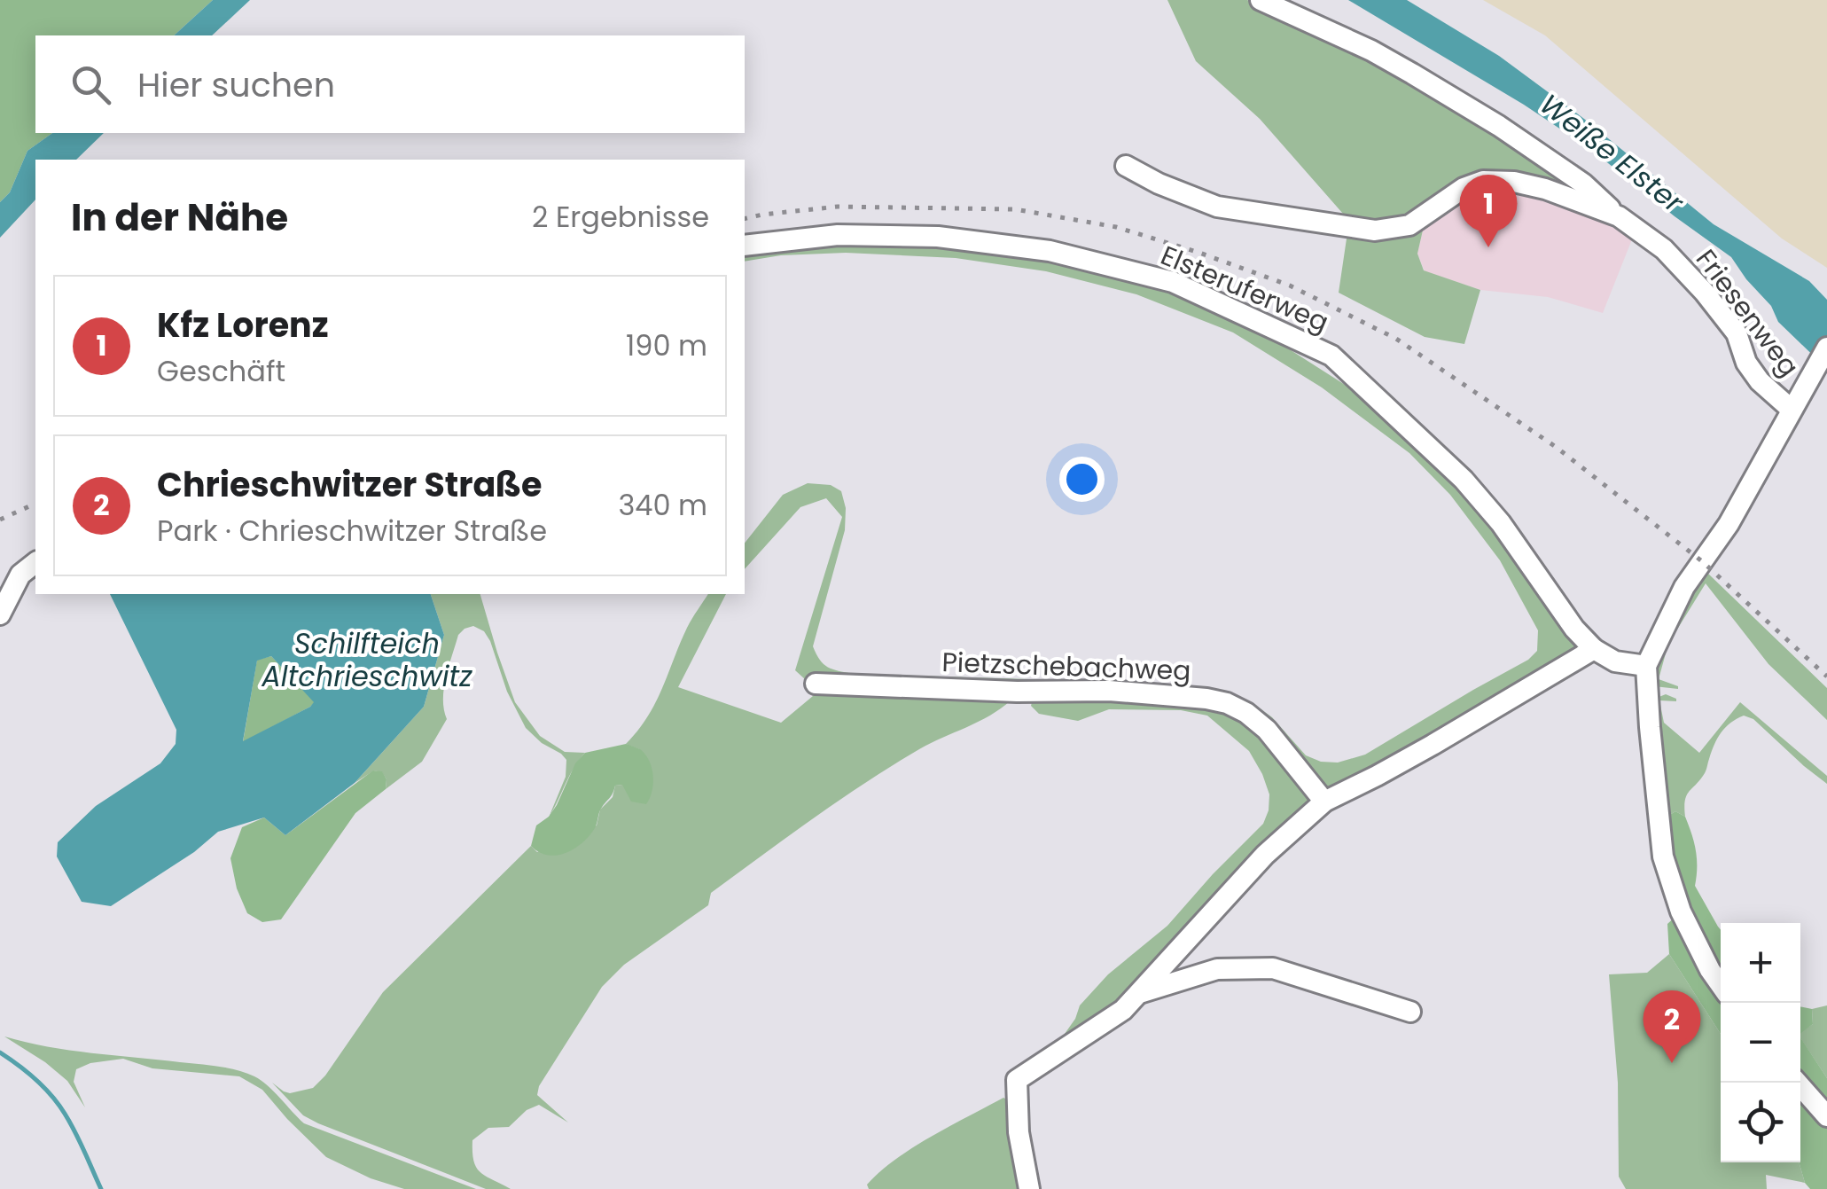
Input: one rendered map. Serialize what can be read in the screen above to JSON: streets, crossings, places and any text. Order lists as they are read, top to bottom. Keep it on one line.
{"streets":{"street":["Elsteruferweg","Friesenweg","Pietzschebachweg"]},"crossings":[["Elsteruferweg","Friesenweg"]],"water":["Weiße Elster","Schilfteich Altchrieschwitz"],"page":{"search":"Hier suchen","heading":["In der Nähe","2 Ergebnisse"],"pins":["1","2"],"list":[{"mark":"1","name":"Kfz Lorenz","note":"Geschäft","value":"190 m"},{"mark":"2","name":"Chrieschwitzer Straße","note":"Park · Chrieschwitzer Straße","value":"340 m"}],"map_buttons":["+","−"]}}
